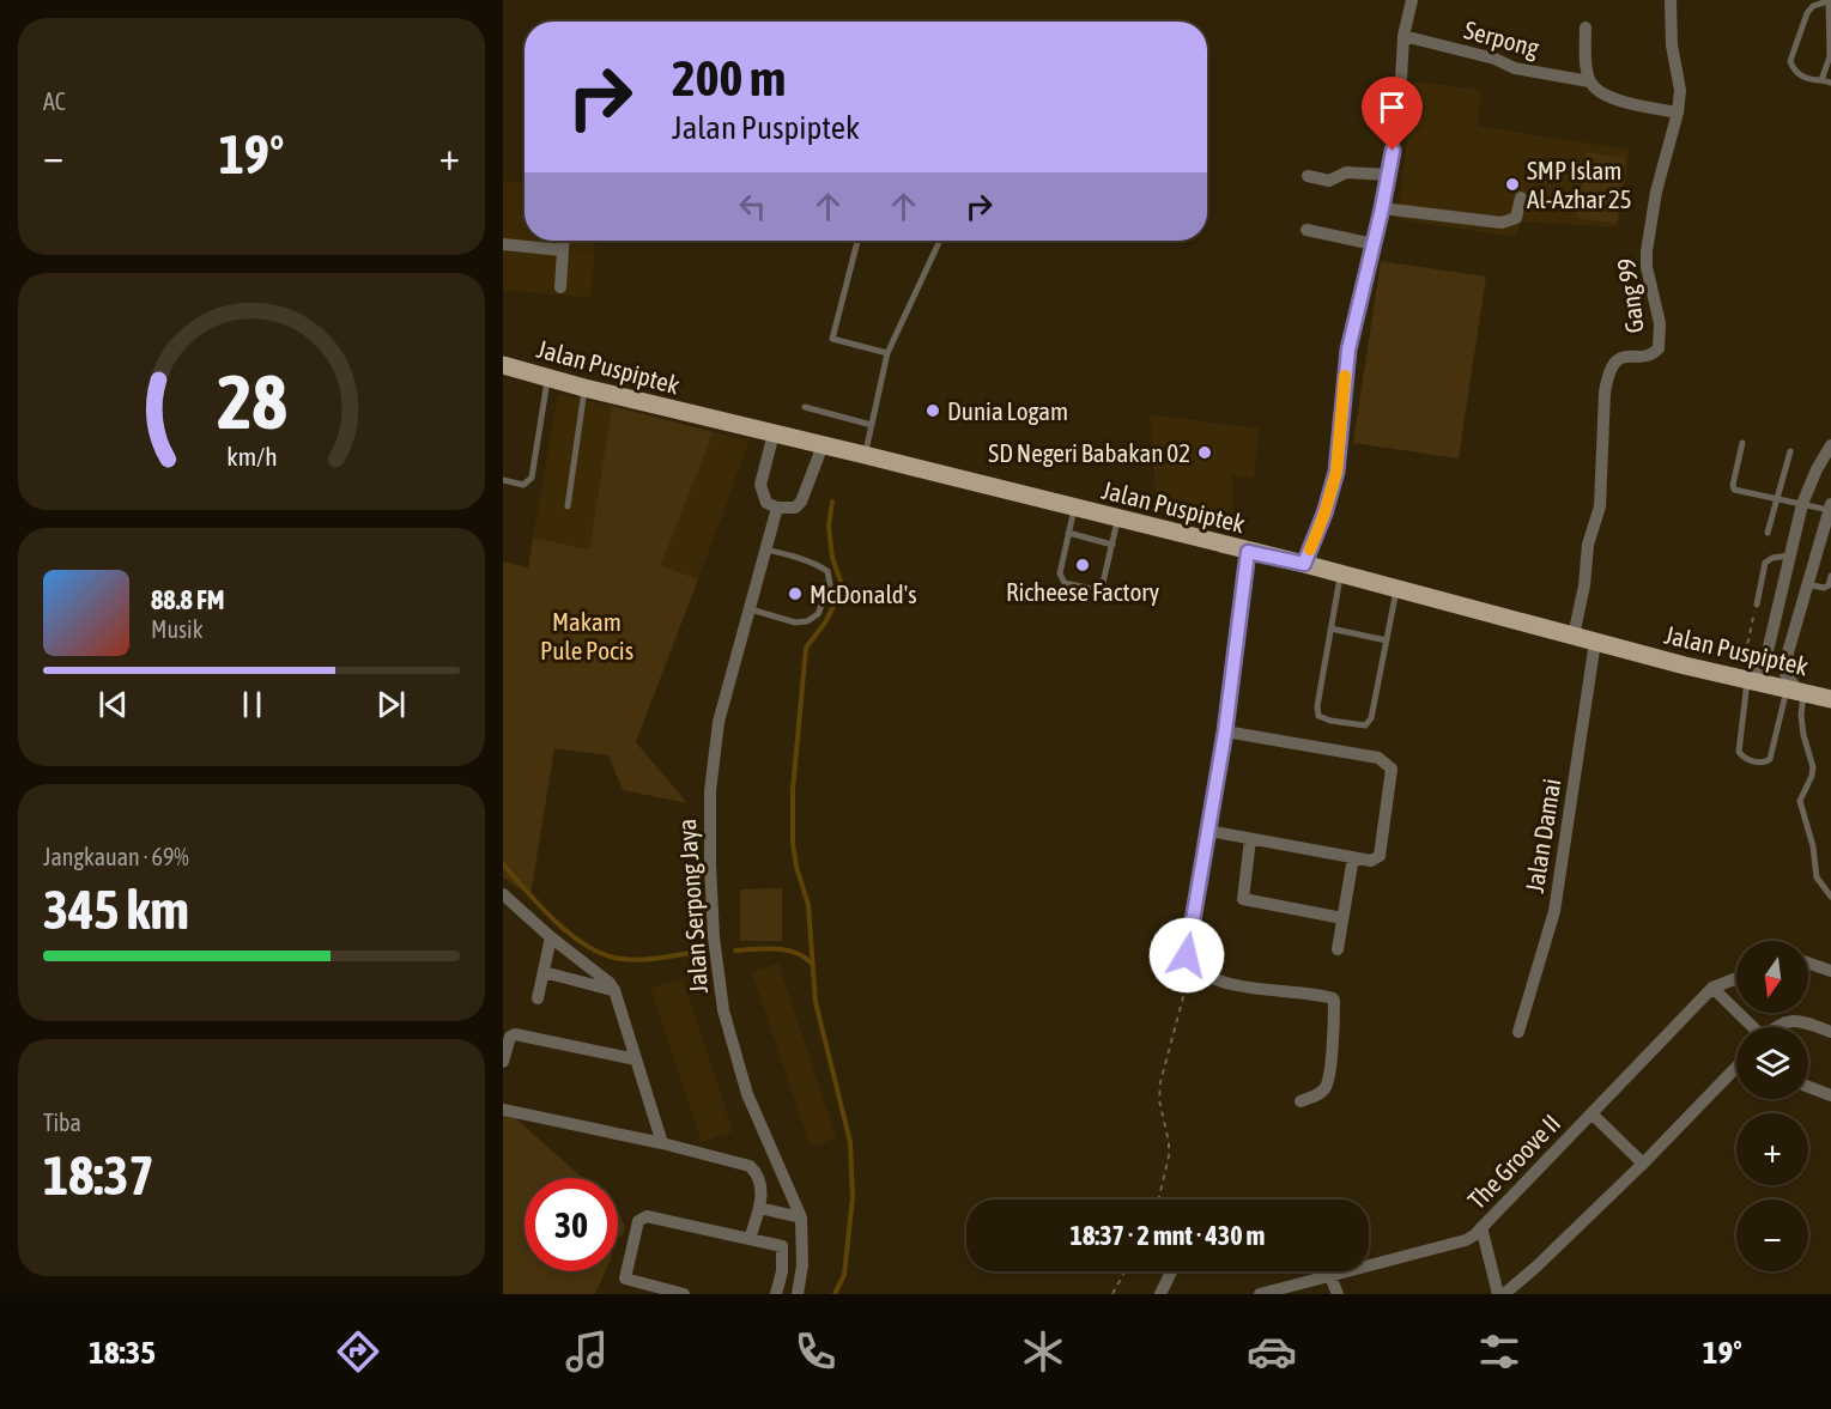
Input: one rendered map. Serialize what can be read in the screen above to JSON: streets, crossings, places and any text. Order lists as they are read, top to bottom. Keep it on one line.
{"streets":{"main road":["Jalan Puspiptek"],"street":["Serpong","Gang 99","Jalan Damai","Jalan Serpong Jaya","The Groove II"]},"crossings":[["Gang 99","Jalan Puspiptek"],["Jalan Puspiptek","Jalan Damai"]],"parks":["Makam Pule Pocis"],"places":["SMP Islam Al-Azhar 25","Dunia Logam","SD Negeri Babakan 02","Richeese Factory","McDonald's"],"north":"bottom","page":{"tile":["AC",["Jangkauan · 69%","345 km"],["Tiba","18:37"]],"turn":["200 m","Jalan Puspiptek"],"heat":["−","19°","+"],"song":["88.8 FM","Musik"],"map_buttons":["+","−"],"limit":"30","trip":"18:37 · 2 mnt · 430 m","tabs":["18:35","19°"],"gauge":["28","km/h"]}}
